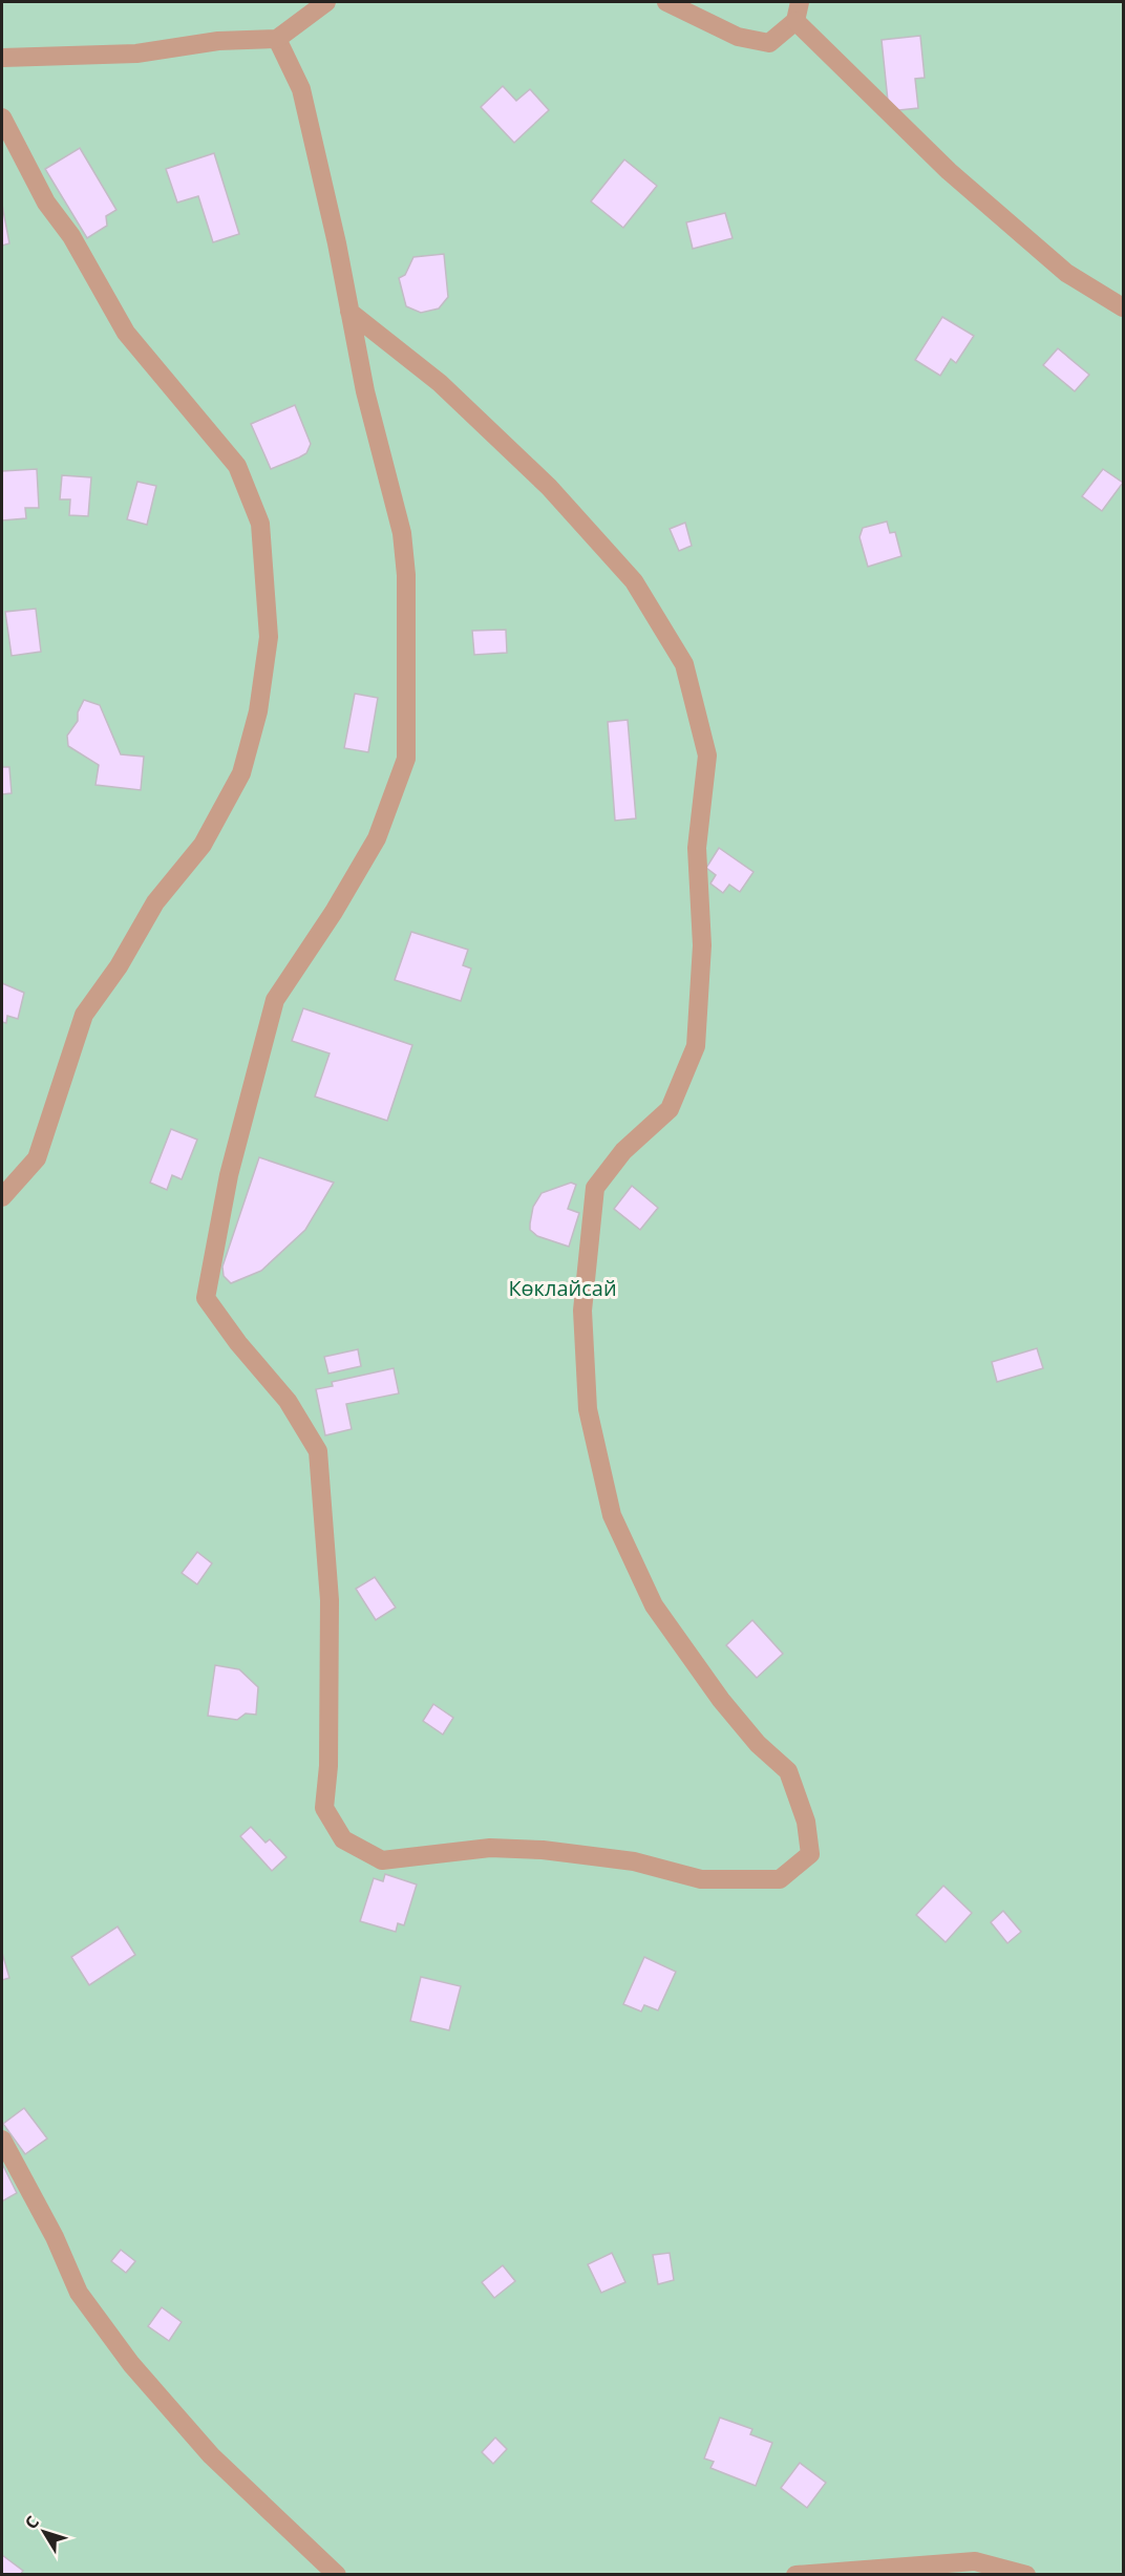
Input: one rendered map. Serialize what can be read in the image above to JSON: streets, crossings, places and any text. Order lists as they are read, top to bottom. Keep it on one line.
{"parks":["Көклайсай"],"north":"top left"}
